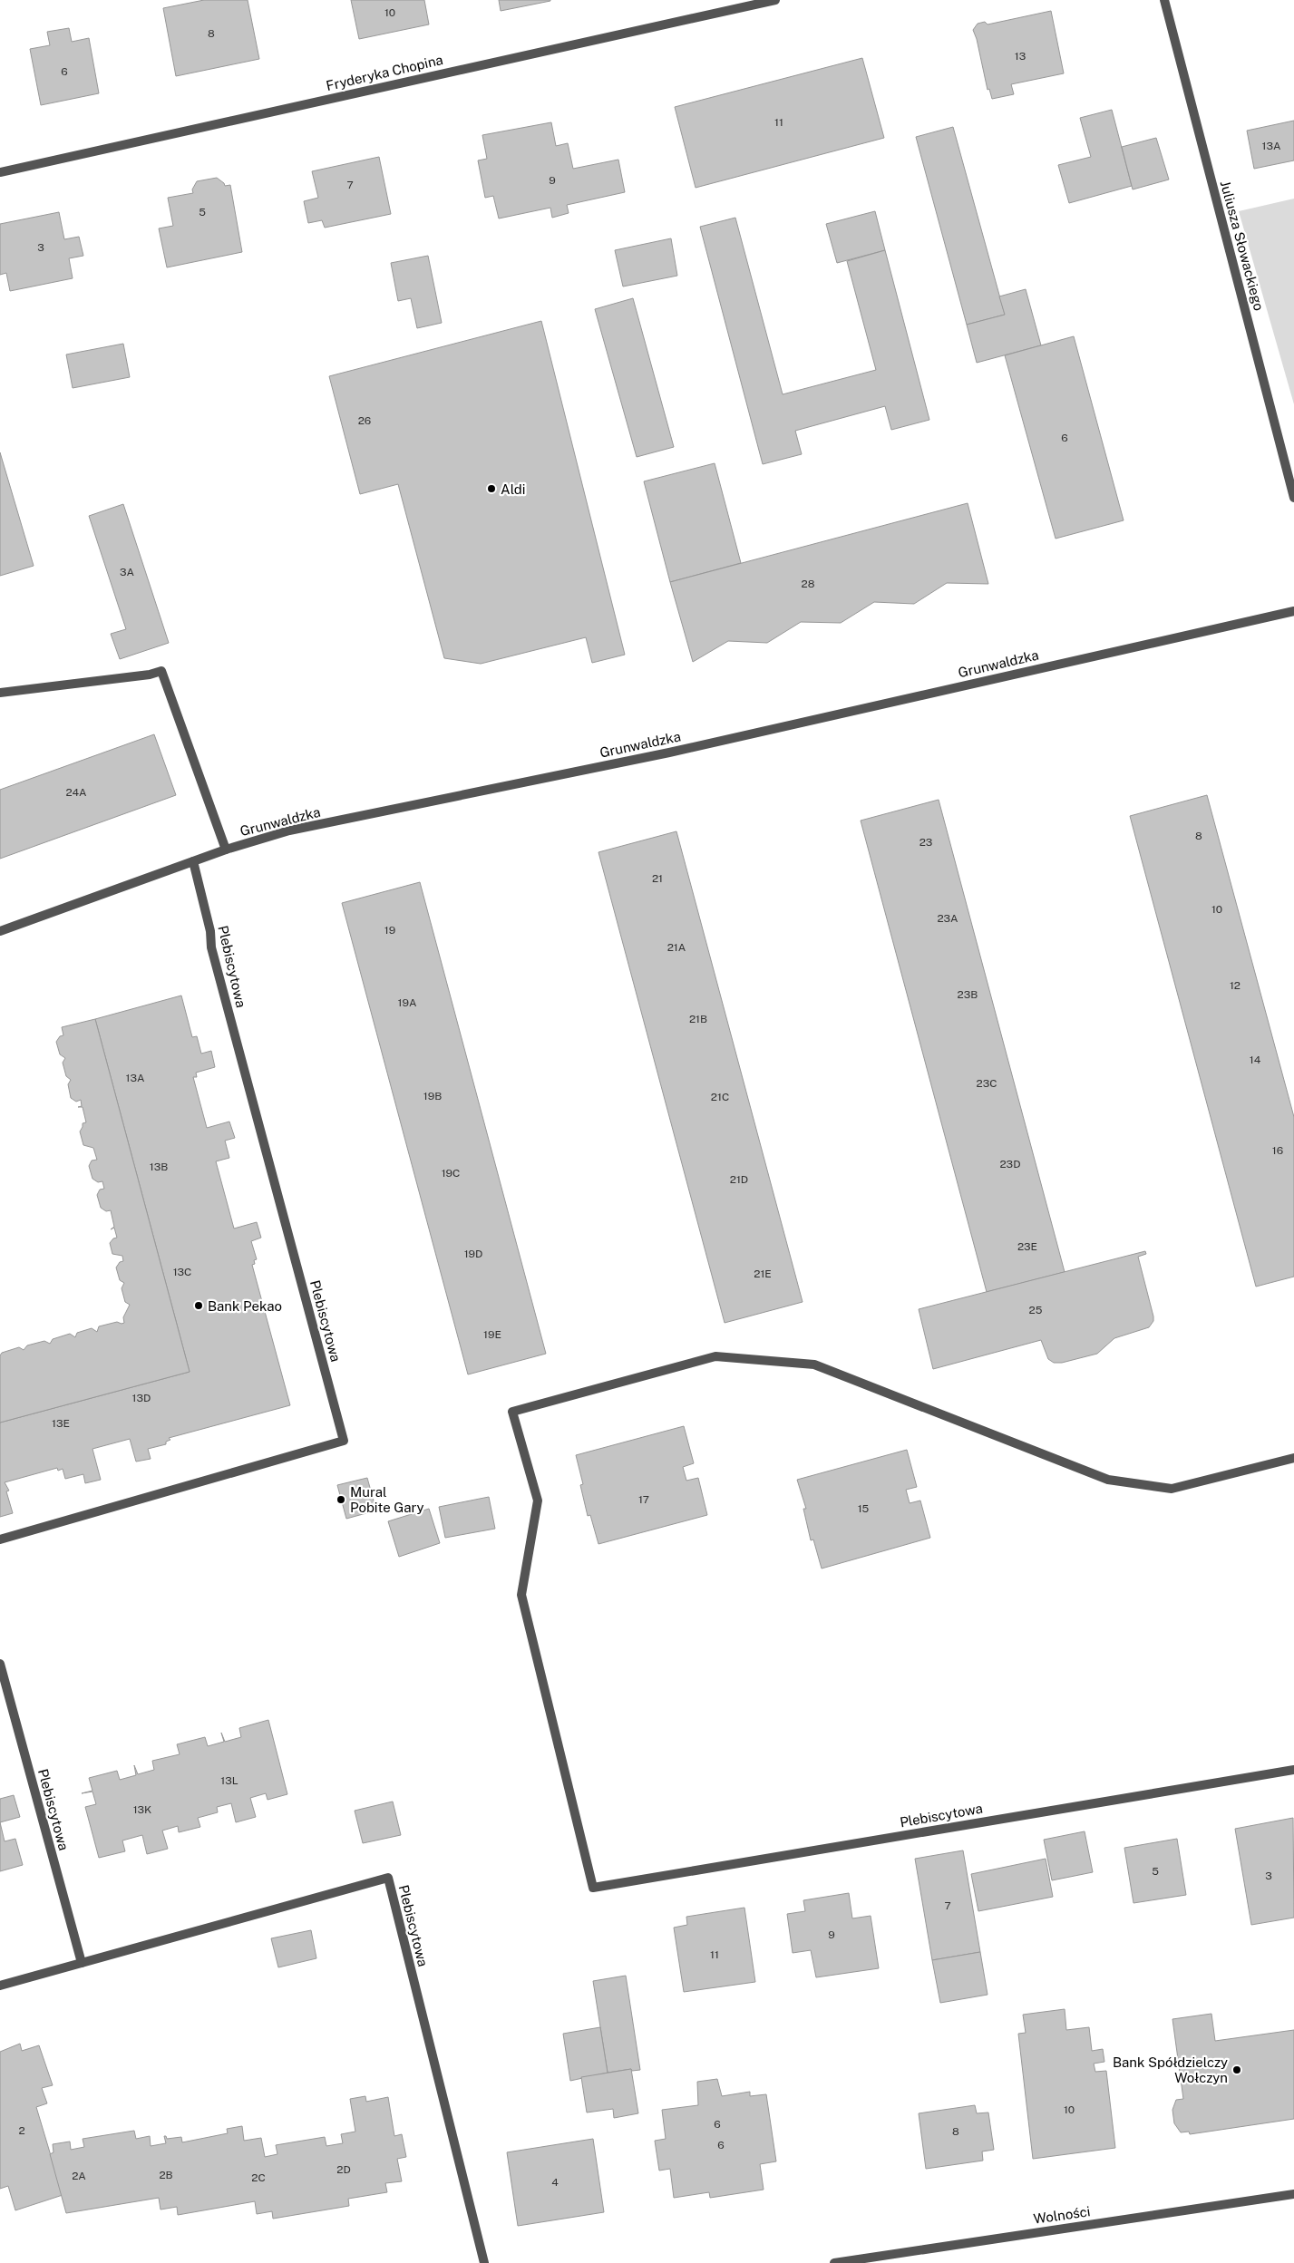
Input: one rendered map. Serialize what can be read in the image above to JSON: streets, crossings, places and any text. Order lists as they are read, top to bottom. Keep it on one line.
{"streets":{"street":["Fryderyka Chopina","Juliusza Słowackiego","Grunwaldzka","Plebiscytowa","Wolności"]},"crossings":[["Grunwaldzka","Plebiscytowa"]],"places":["Aldi","Bank Pekao","Mural Pobite Gary","Bank Spółdzielczy Wołczyn"],"house_numbers":["10","8","13","6","11","13A","9","7","5","3","26","6","3A","28","24A","8","23","21","10","23A","19","21A","12","23B","19A","21B","14","13A","23C","19B","21C","16","23D","13B","19C","21D","23E","19D","13C","21E","25","19E","13D","13E","17","15","13L","13K","5","3","7","9","11","10","6","2","8","6","2D","2B","2A","2C","4"]}
